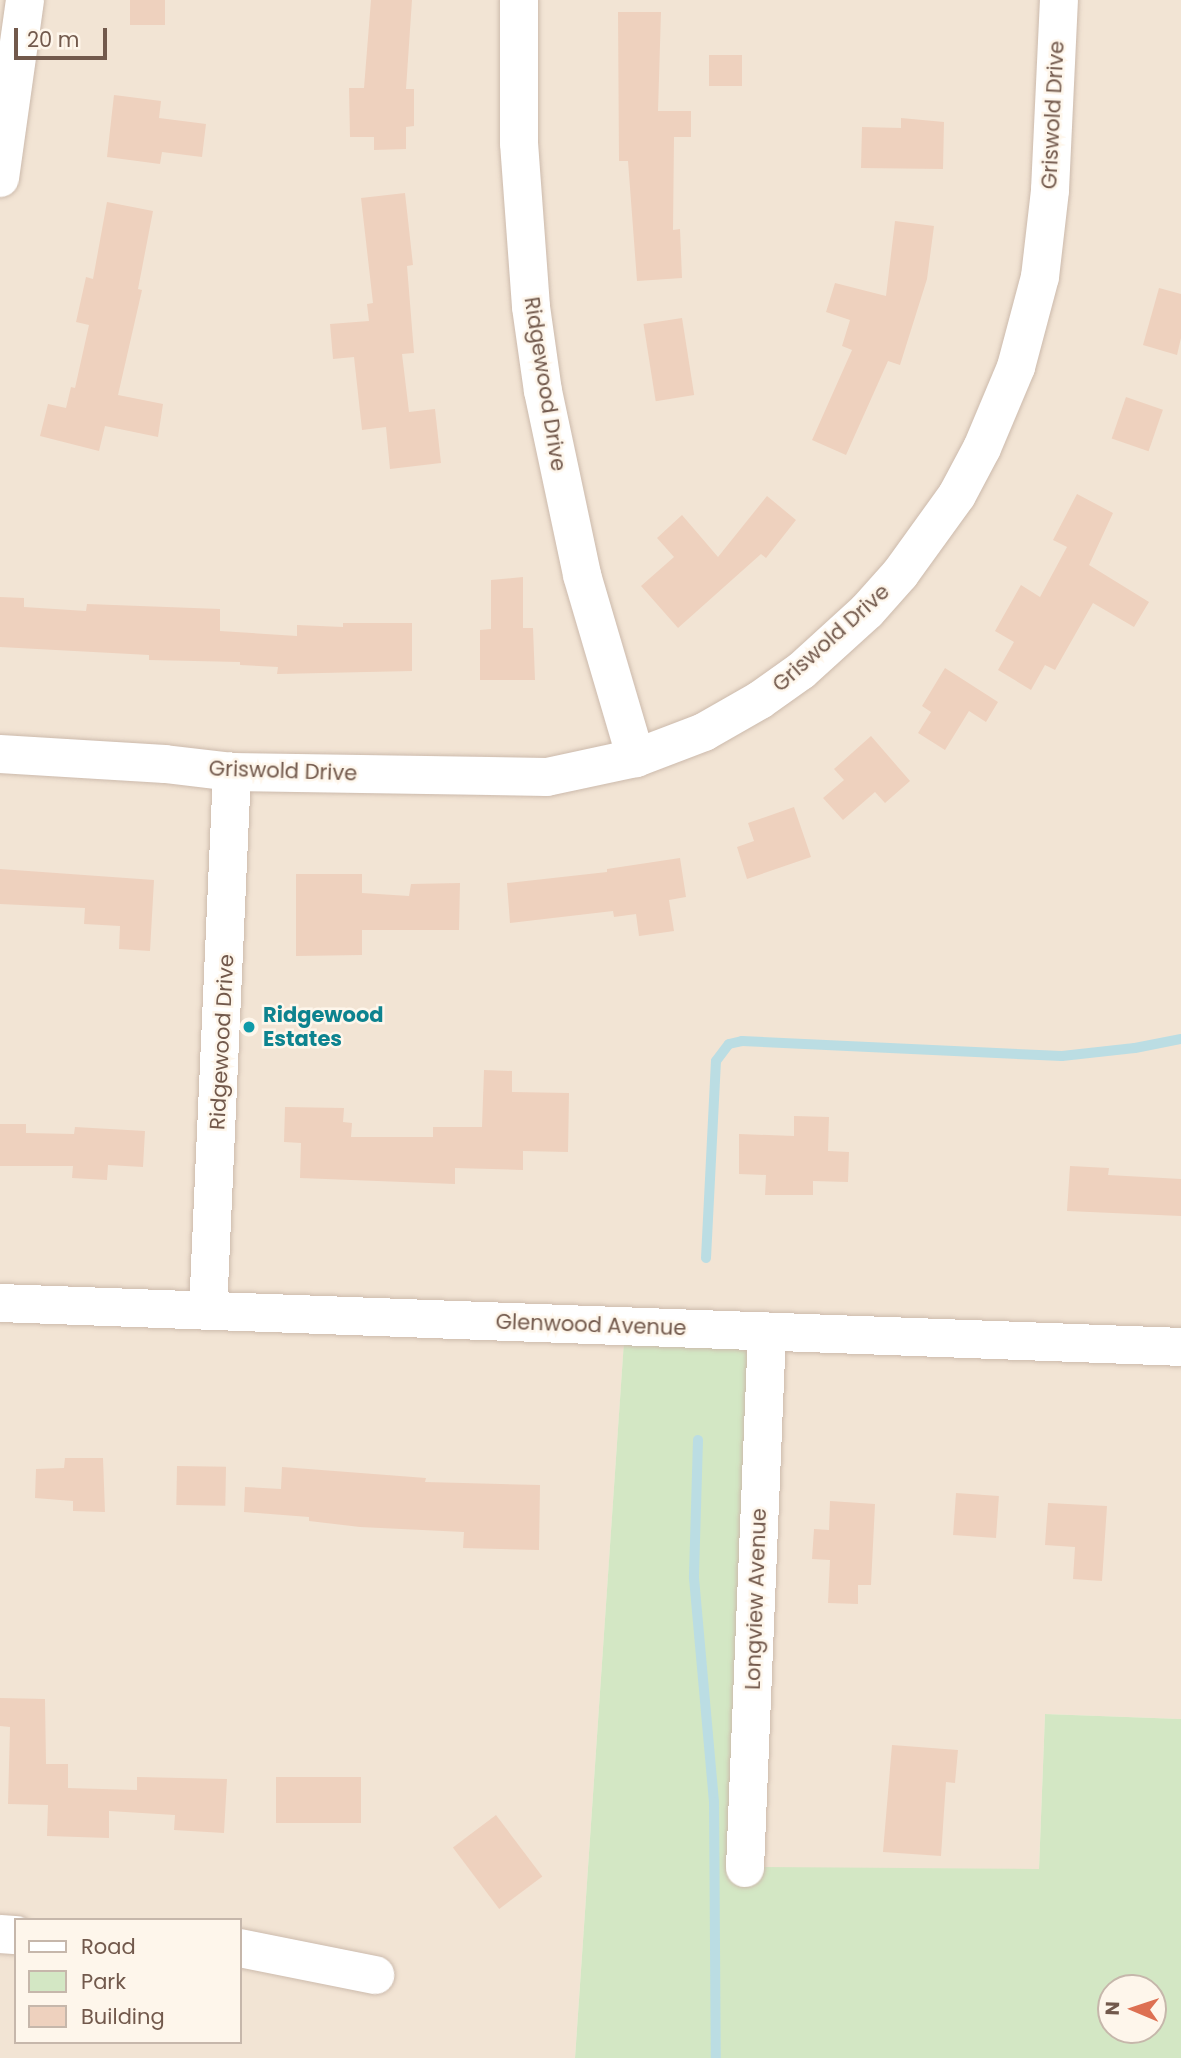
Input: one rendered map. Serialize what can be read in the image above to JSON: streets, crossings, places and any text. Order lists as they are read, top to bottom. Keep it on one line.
{"streets":{"street":["Griswold Drive","Ridgewood Drive","Glenwood Avenue","Longview Avenue"]},"crossings":[["Griswold Drive","Ridgewood Drive"],["Ridgewood Drive","Glenwood Avenue"],["Glenwood Avenue","Longview Avenue"]],"places":["Ridgewood Estates"],"legend":["Road","Park","Building"],"scale_bar":"20 m","north":"left"}
